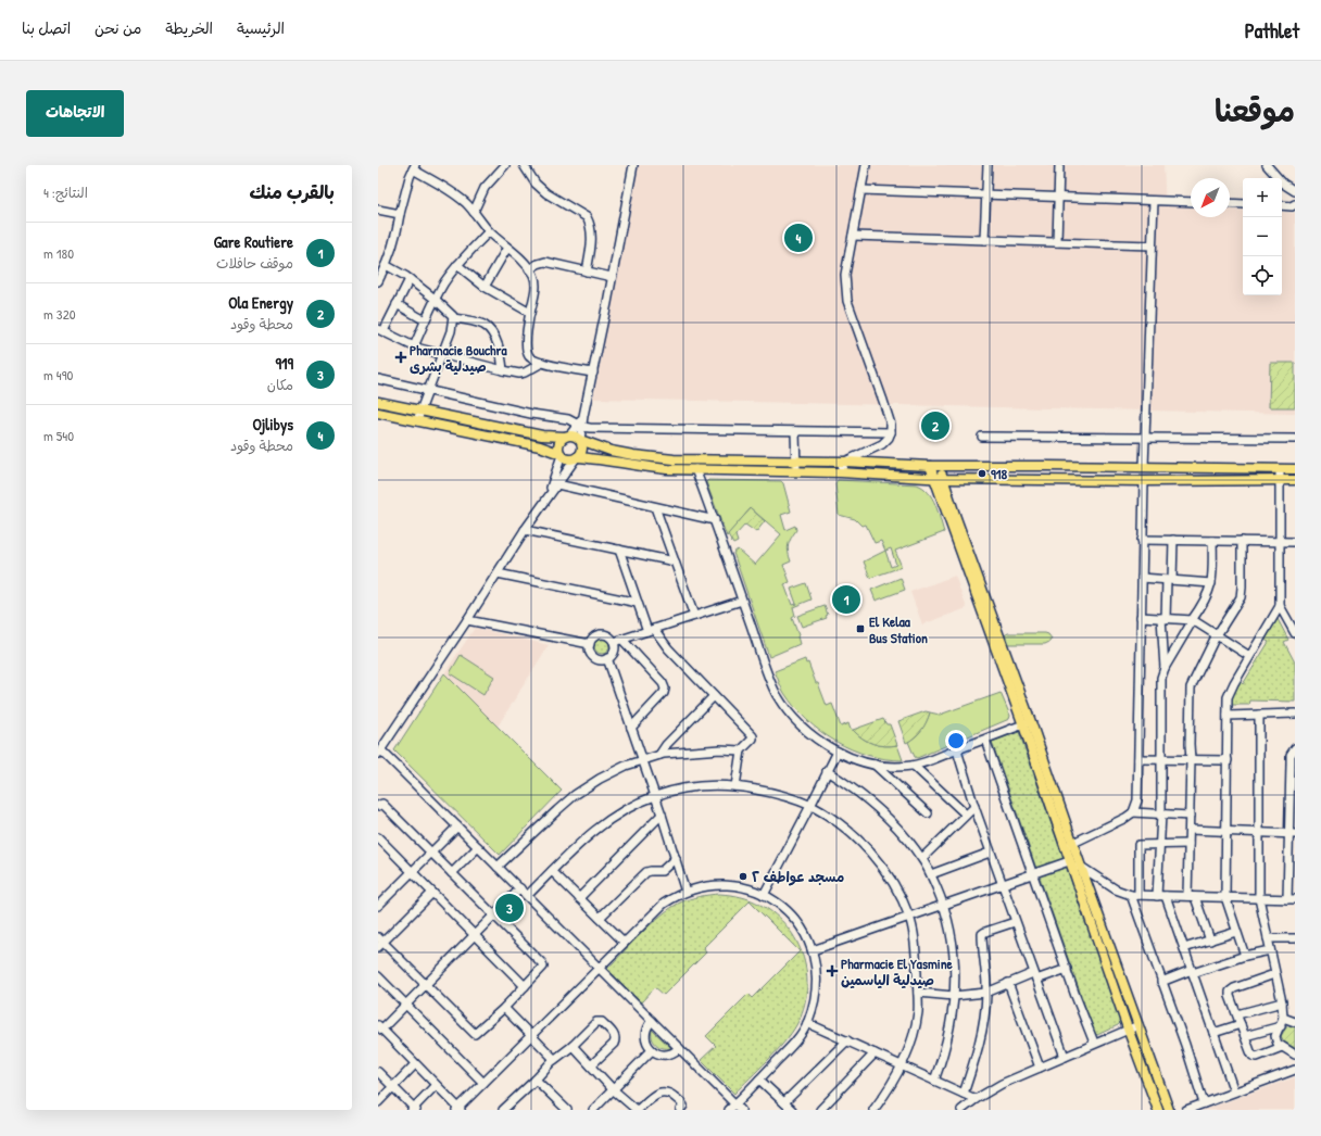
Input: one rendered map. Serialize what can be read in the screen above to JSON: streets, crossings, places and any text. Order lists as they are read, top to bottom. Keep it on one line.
{"places":{"health":["Pharmacie Bouchra صيدلية بشرى","Pharmacie El Yasmine صيدلية الياسمين"],"other":["918","مسجد عواطف ٢"],"transit":["El Kelaa Bus Station"]},"north":"bottom left","page":{"header":"Pathlet","nav":["الرئيسية","الخريطة","من نحن","اتصل بنا"],"title":"موقعنا","buttons":"الاتجاهات","heading":["بالقرب منك","النتائج: 4"],"map_buttons":["+","−"],"pins":["4","2","1","3"],"list":[{"mark":"1","name":"Gare Routiere","note":"موقف حافلات","value":"180 m"},{"mark":"2","name":"Ola Energy","note":"محطة وقود","value":"320 m"},{"mark":"3","name":"919","note":"مكان","value":"490 m"},{"mark":"4","name":"Ojlibys","note":"محطة وقود","value":"540 m"}]}}
